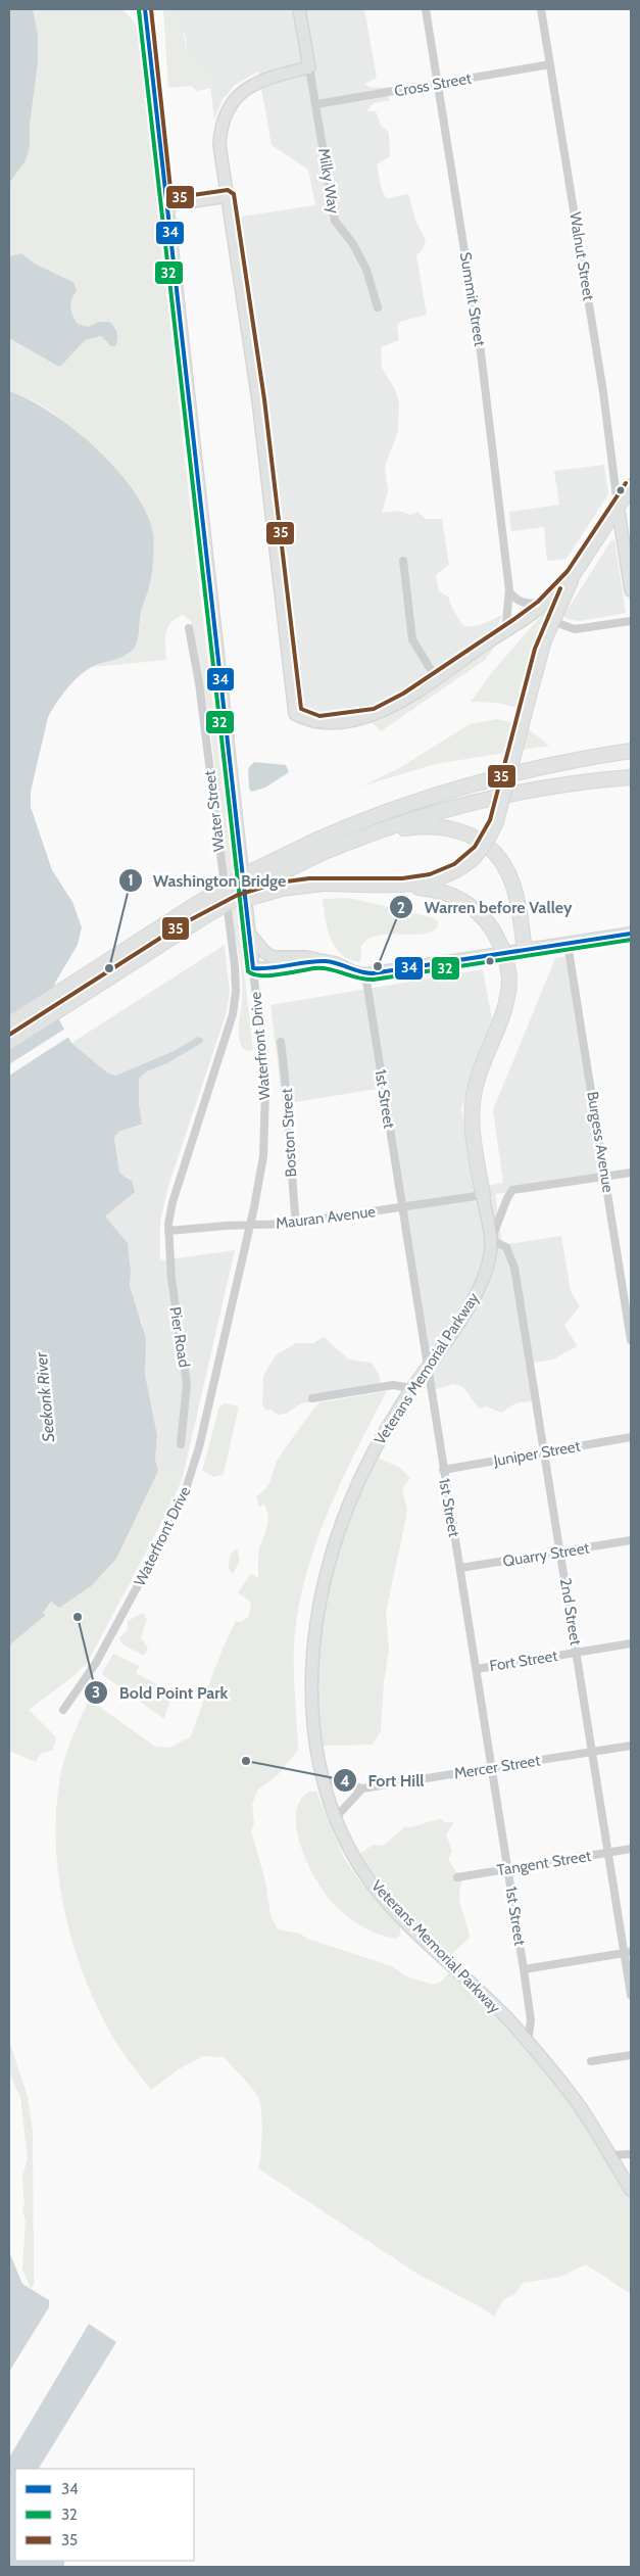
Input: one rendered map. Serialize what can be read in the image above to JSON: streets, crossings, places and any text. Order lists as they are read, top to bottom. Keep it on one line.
{"streets":{"main road":["Waterfront Drive","Veterans Memorial Parkway"],"street":["Cross Street","Milky Way","Walnut Street","Summit Street","Water Street","1st Street","Boston Street","Burgess Avenue","Mauran Avenue","Pier Road","Juniper Street","Quarry Street","2nd Street","Fort Street","Mercer Street","Tangent Street"]},"crossings":[["Cross Street","Milky Way"],["Cross Street","Walnut Street"],["Cross Street","Summit Street"],["Water Street","Mauran Avenue"],["Water Street","Pier Road"],["Waterfront Drive","Mauran Avenue"],["1st Street","Mauran Avenue"],["1st Street","Veterans Memorial Parkway"],["1st Street","Juniper Street"],["1st Street","Quarry Street"],["1st Street","Fort Street"],["1st Street","Mercer Street"],["1st Street","Tangent Street"],["Boston Street","Mauran Avenue"],["Mauran Avenue","Pier Road"],["Mauran Avenue","Veterans Memorial Parkway"],["Veterans Memorial Parkway","2nd Street"],["Veterans Memorial Parkway","Mercer Street"],["Juniper Street","2nd Street"],["Quarry Street","2nd Street"],["2nd Street","Fort Street"],["2nd Street","Mercer Street"],["2nd Street","Tangent Street"]],"water":["Seekonk River"],"places":["Warren before Valley","Washington Bridge","Bold Point Park","Fort Hill"],"lines":["transit line 34","transit line 35","transit line 32"],"legend":["34","32","35"]}
